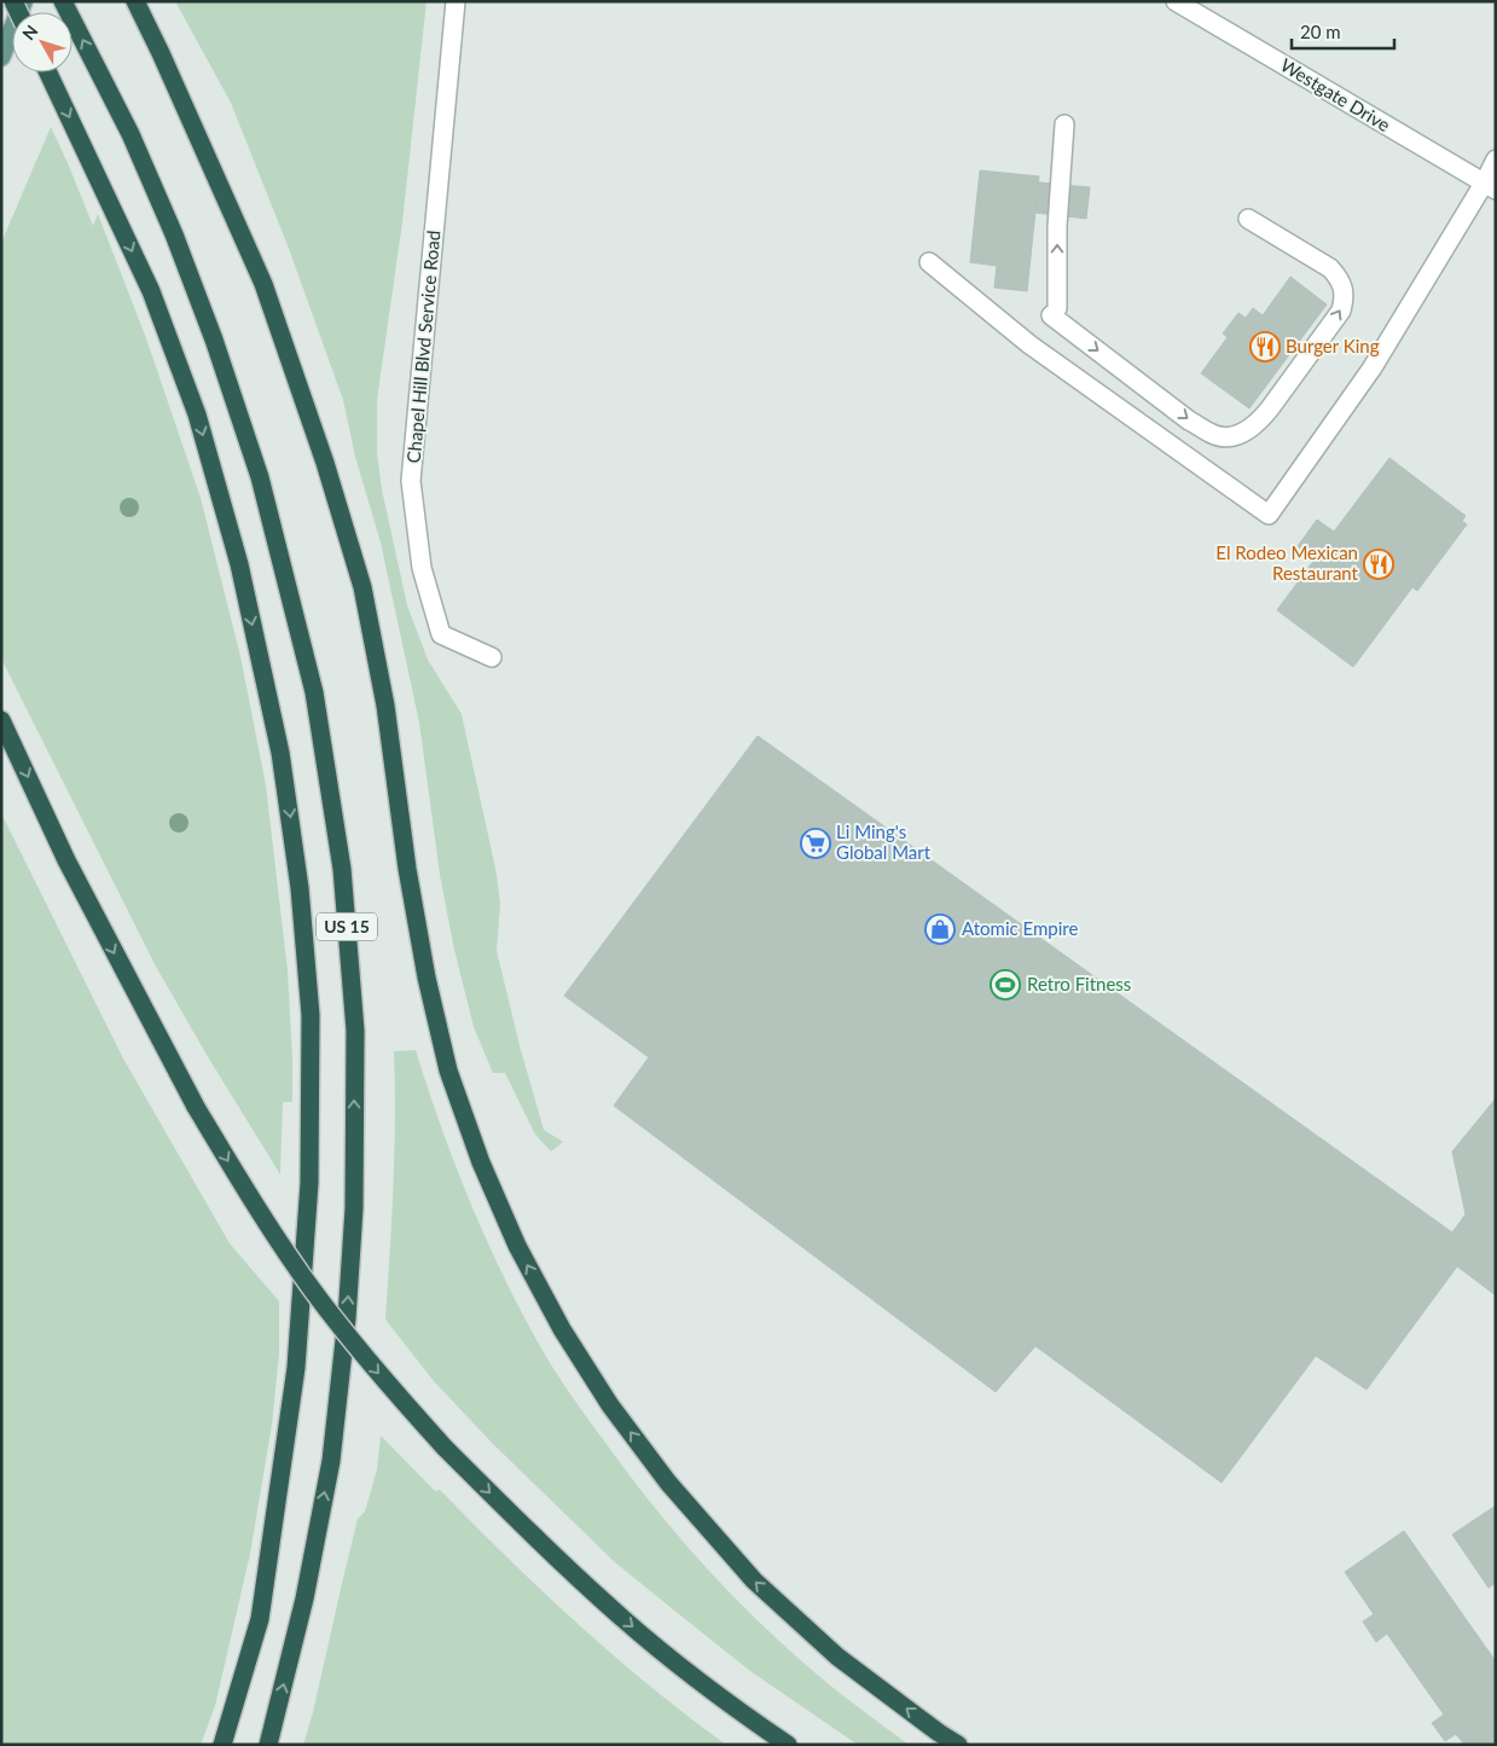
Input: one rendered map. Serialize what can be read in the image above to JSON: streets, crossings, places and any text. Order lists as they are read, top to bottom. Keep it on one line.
{"streets":{"highway":["US 15"],"street":["Westgate Drive","Chapel Hill Blvd Service Road"]},"places":{"restaurant":["Burger King","El Rodeo Mexican Restaurant"],"supermarket":["Li Ming's Global Mart"],"shop":["Atomic Empire"],"sports":["Retro Fitness"]},"scale_bar":"20 m","north":"top left"}
